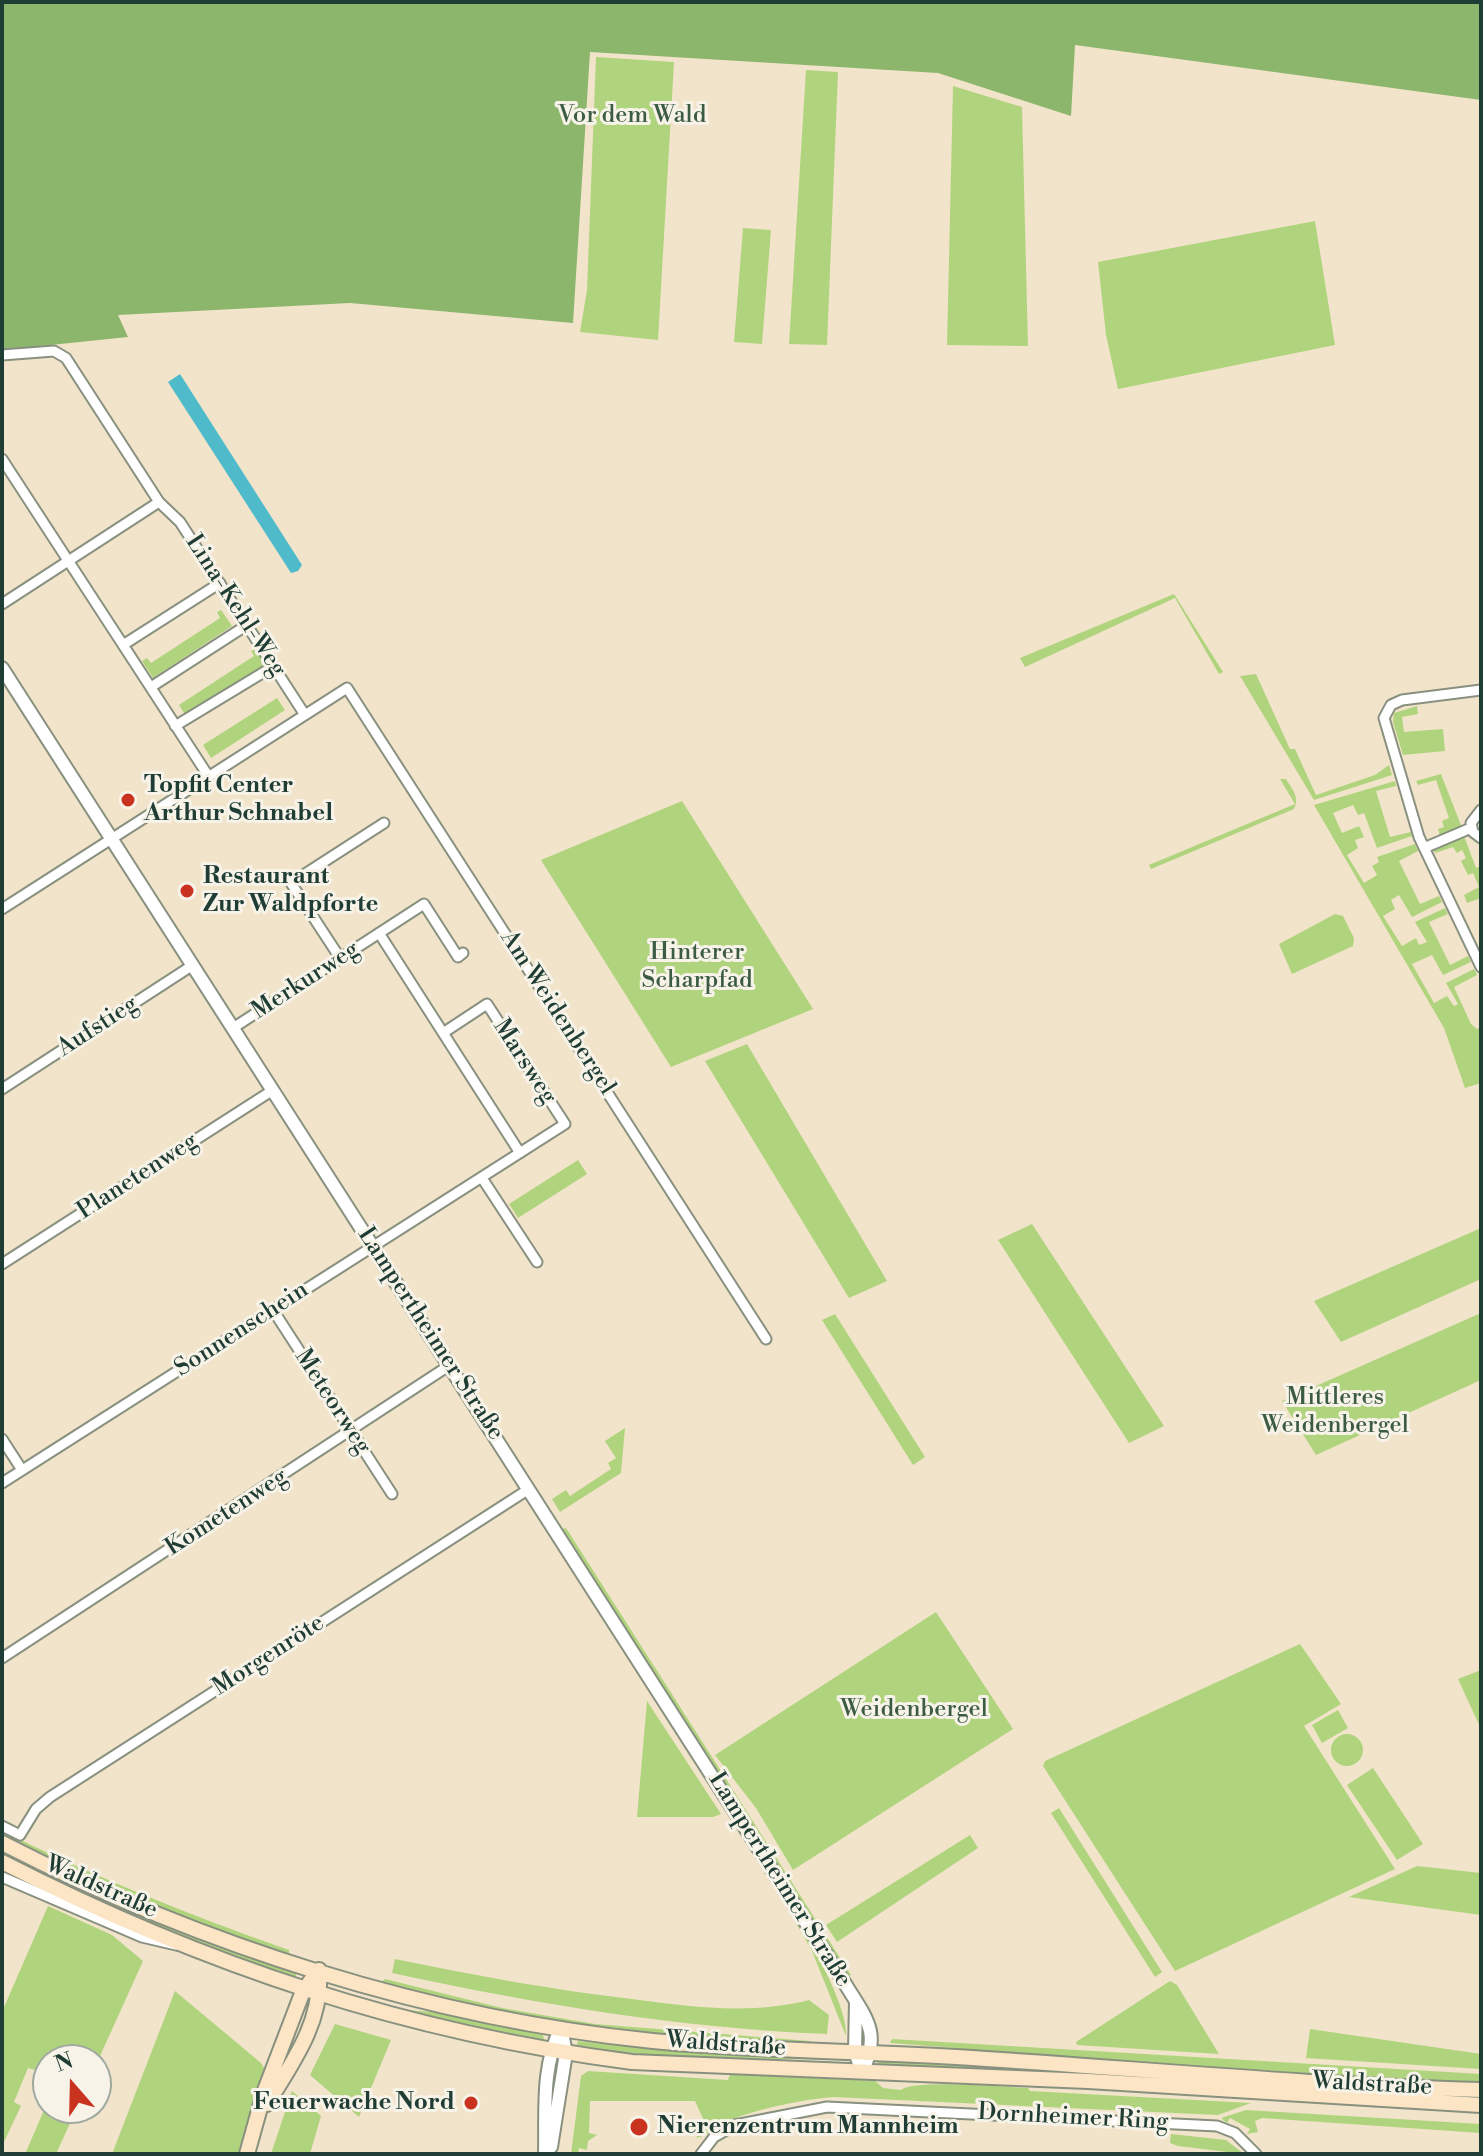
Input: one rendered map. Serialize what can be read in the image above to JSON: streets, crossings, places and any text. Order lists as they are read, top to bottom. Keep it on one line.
{"streets":{"main road":["Waldstraße"],"street":["Lina-Kehl-Weg","Merkurweg","Am Weidenbergel","Aufstieg","Marsweg","Planetenweg","Sonnenschein","Lampertheimer Straße","Meteorweg","Kometenweg","Morgenröte","Dornheimer Ring"]},"crossings":[["Lina-Kehl-Weg","Am Weidenbergel"],["Merkurweg","Marsweg"],["Merkurweg","Lampertheimer Straße"],["Aufstieg","Lampertheimer Straße"],["Marsweg","Sonnenschein"],["Planetenweg","Lampertheimer Straße"],["Sonnenschein","Lampertheimer Straße"],["Sonnenschein","Meteorweg"],["Lampertheimer Straße","Kometenweg"],["Lampertheimer Straße","Morgenröte"],["Lampertheimer Straße","Waldstraße"],["Meteorweg","Kometenweg"],["Morgenröte","Waldstraße"]],"parks":["Vor dem Wald","Hinterer Scharpfad","Mittleres Weidenbergel","Weidenbergel"],"places":["Topfit Center Arthur Schnabel","Restaurant Zur Waldpforte","Feuerwache Nord","Nierenzentrum Mannheim"],"north":"top"}
